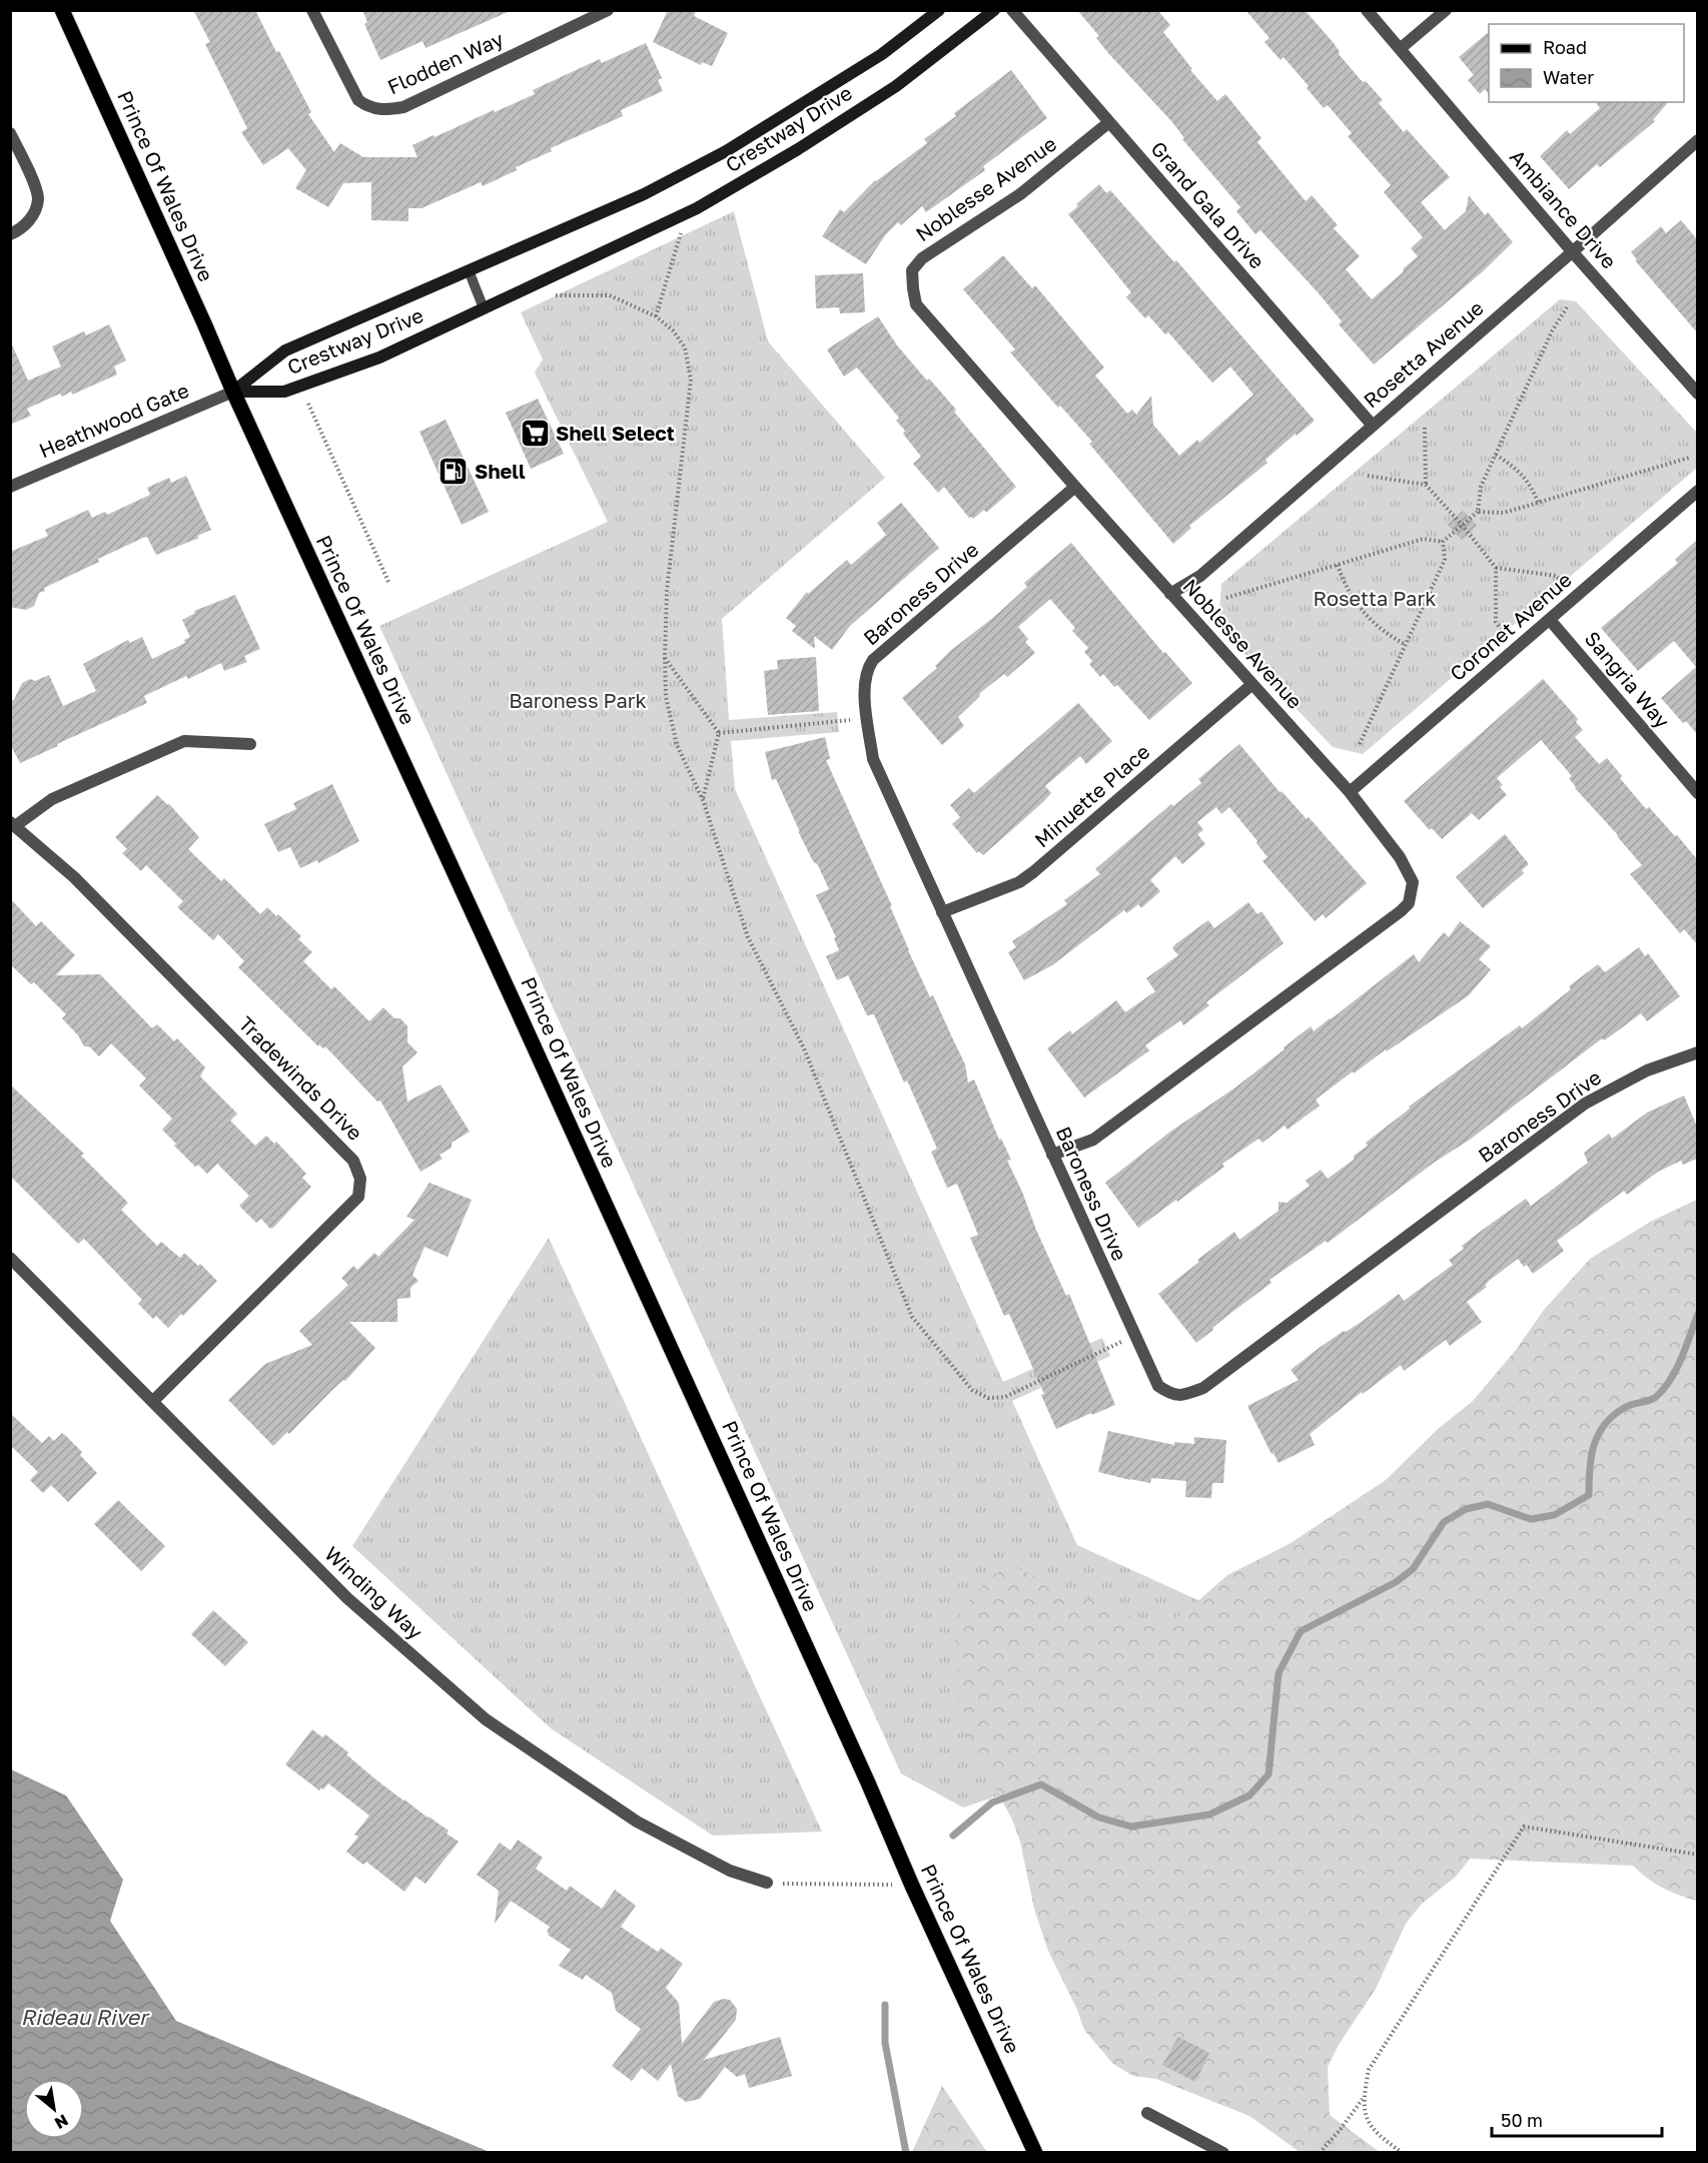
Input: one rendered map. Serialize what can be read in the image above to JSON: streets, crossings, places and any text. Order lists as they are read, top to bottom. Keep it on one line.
{"streets":{"main road":["Prince Of Wales Drive"],"street":["Flodden Way","Crestway Drive","Noblesse Avenue","Grand Gala Drive","Ambiance Drive","Rosetta Avenue","Heathwood Gate","Baroness Drive","Coronet Avenue","Sangria Way","Minuette Place","Tradewinds Drive","Winding Way"]},"crossings":[["Crestway Drive","Prince Of Wales Drive"],["Crestway Drive","Heathwood Gate"],["Prince Of Wales Drive","Heathwood Gate"],["Noblesse Avenue","Grand Gala Drive"],["Noblesse Avenue","Rosetta Avenue"],["Noblesse Avenue","Baroness Drive"],["Noblesse Avenue","Coronet Avenue"],["Noblesse Avenue","Minuette Place"],["Grand Gala Drive","Rosetta Avenue"],["Ambiance Drive","Rosetta Avenue"],["Baroness Drive","Minuette Place"],["Coronet Avenue","Sangria Way"],["Tradewinds Drive","Winding Way"]],"water":["Rideau River"],"parks":["Rosetta Park","Baroness Park"],"places":{"supermarket":["Shell Select"],"fuel station":["Shell"]},"legend":["Road","Water"],"scale_bar":"50 m","north":"bottom right"}
